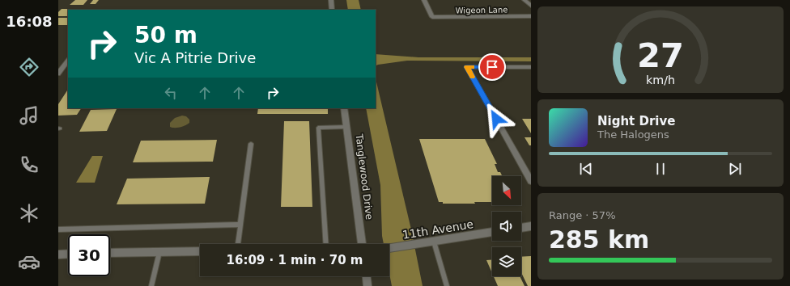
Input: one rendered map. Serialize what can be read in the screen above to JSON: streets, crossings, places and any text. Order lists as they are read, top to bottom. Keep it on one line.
{"streets":{"street":["Wigeon Lane","Tanglewood Drive","11th Avenue"]},"north":"bottom right","page":{"tabs":"16:08","turn":["50 m","Vic A Pitrie Drive"],"song":["Night Drive","The Halogens"],"tile":["Range · 57%","285 km"],"limit":"30","trip":"16:09 · 1 min · 70 m","gauge":["27","km/h"]}}
